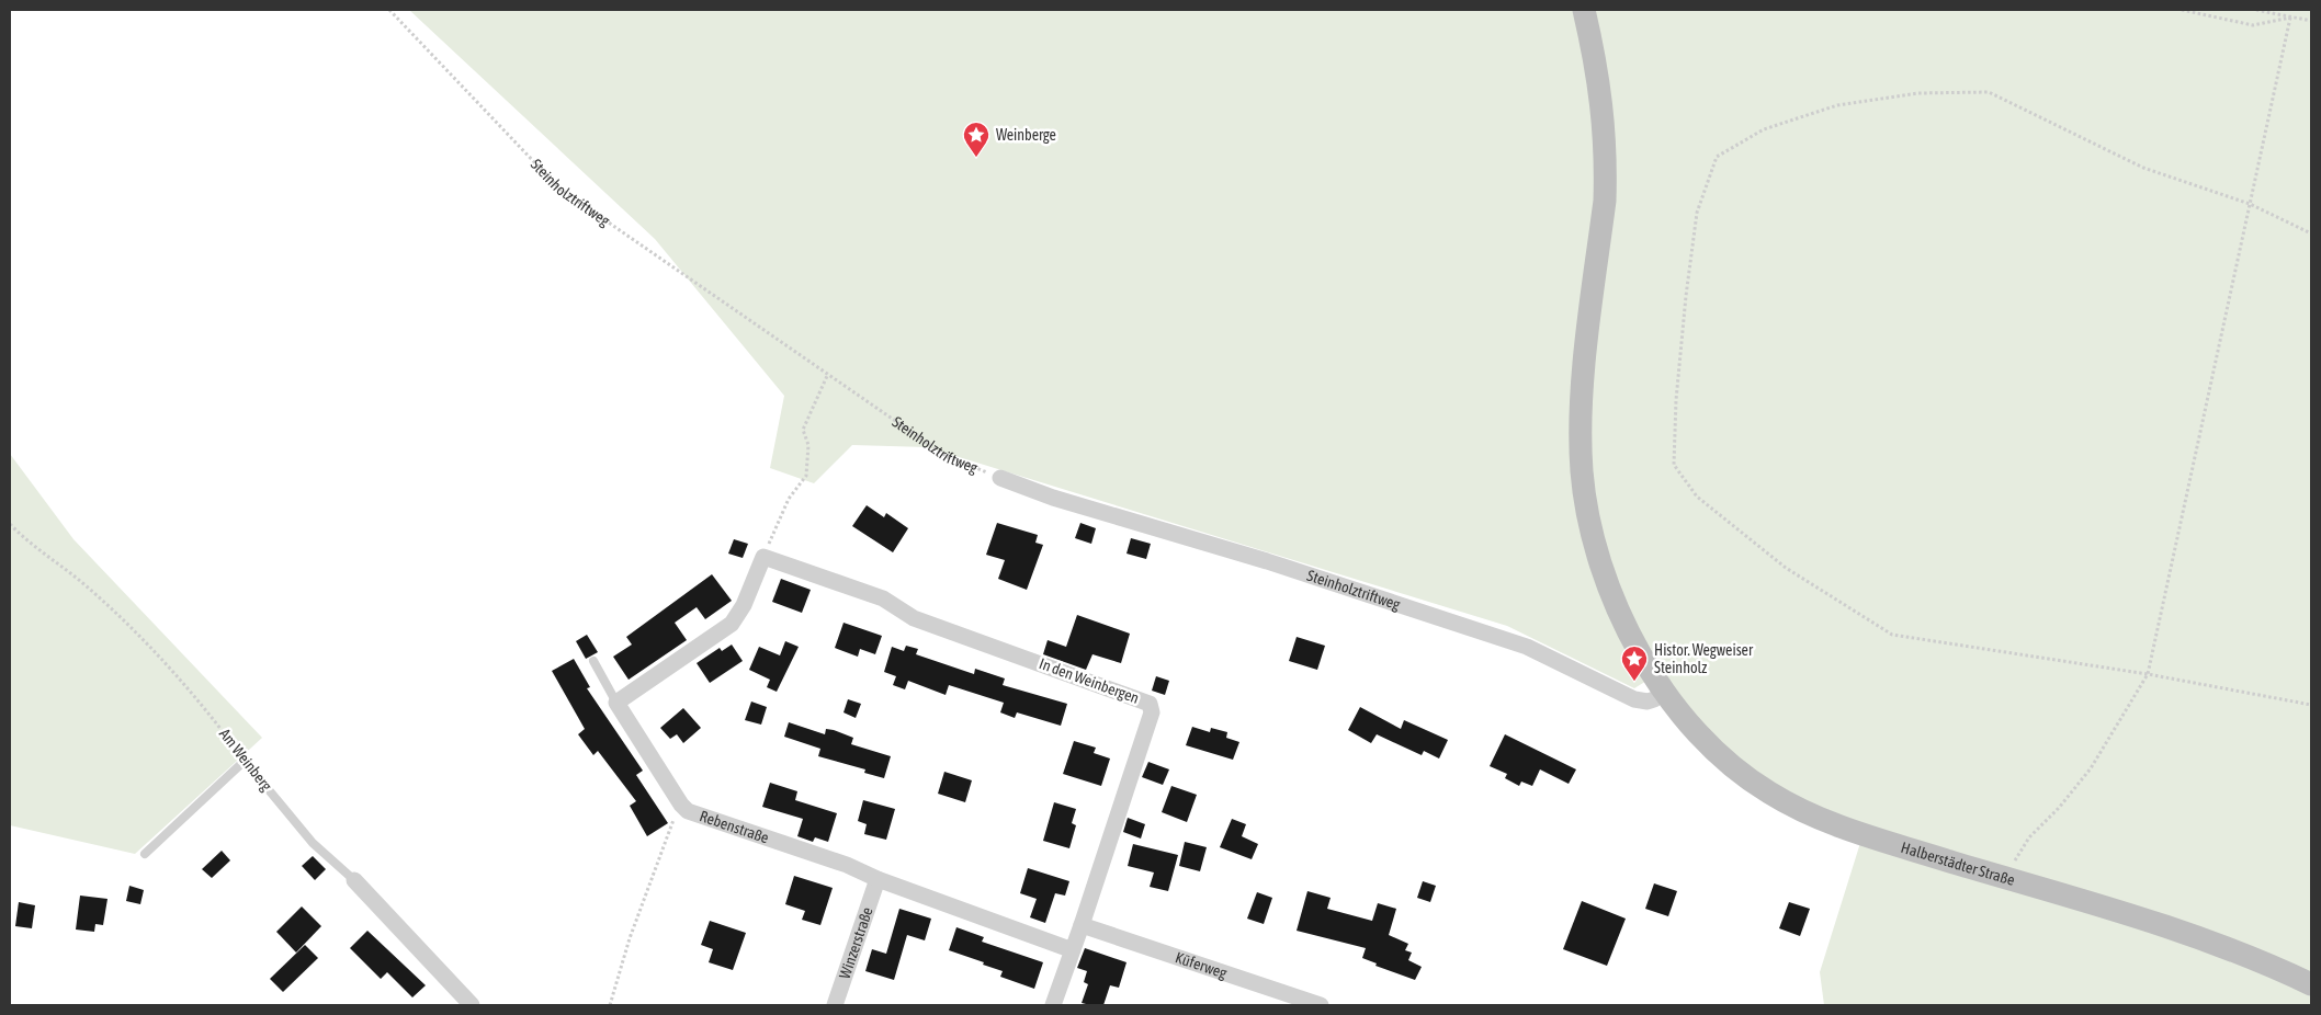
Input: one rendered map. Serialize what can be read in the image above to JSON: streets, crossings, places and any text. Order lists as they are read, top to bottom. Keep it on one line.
{"streets":{"main road":["Halberstädter Straße"],"street":["Steinholztriftweg","In den Weinbergen","Am Weinberg","Rebenstraße","Winzerstraße","Küferweg"]},"crossings":[["In den Weinbergen","Rebenstraße"],["In den Weinbergen","Küferweg"],["Rebenstraße","Winzerstraße"]],"places":{"place":["Weinberge","Histor. Wegweiser Steinholz"]}}
